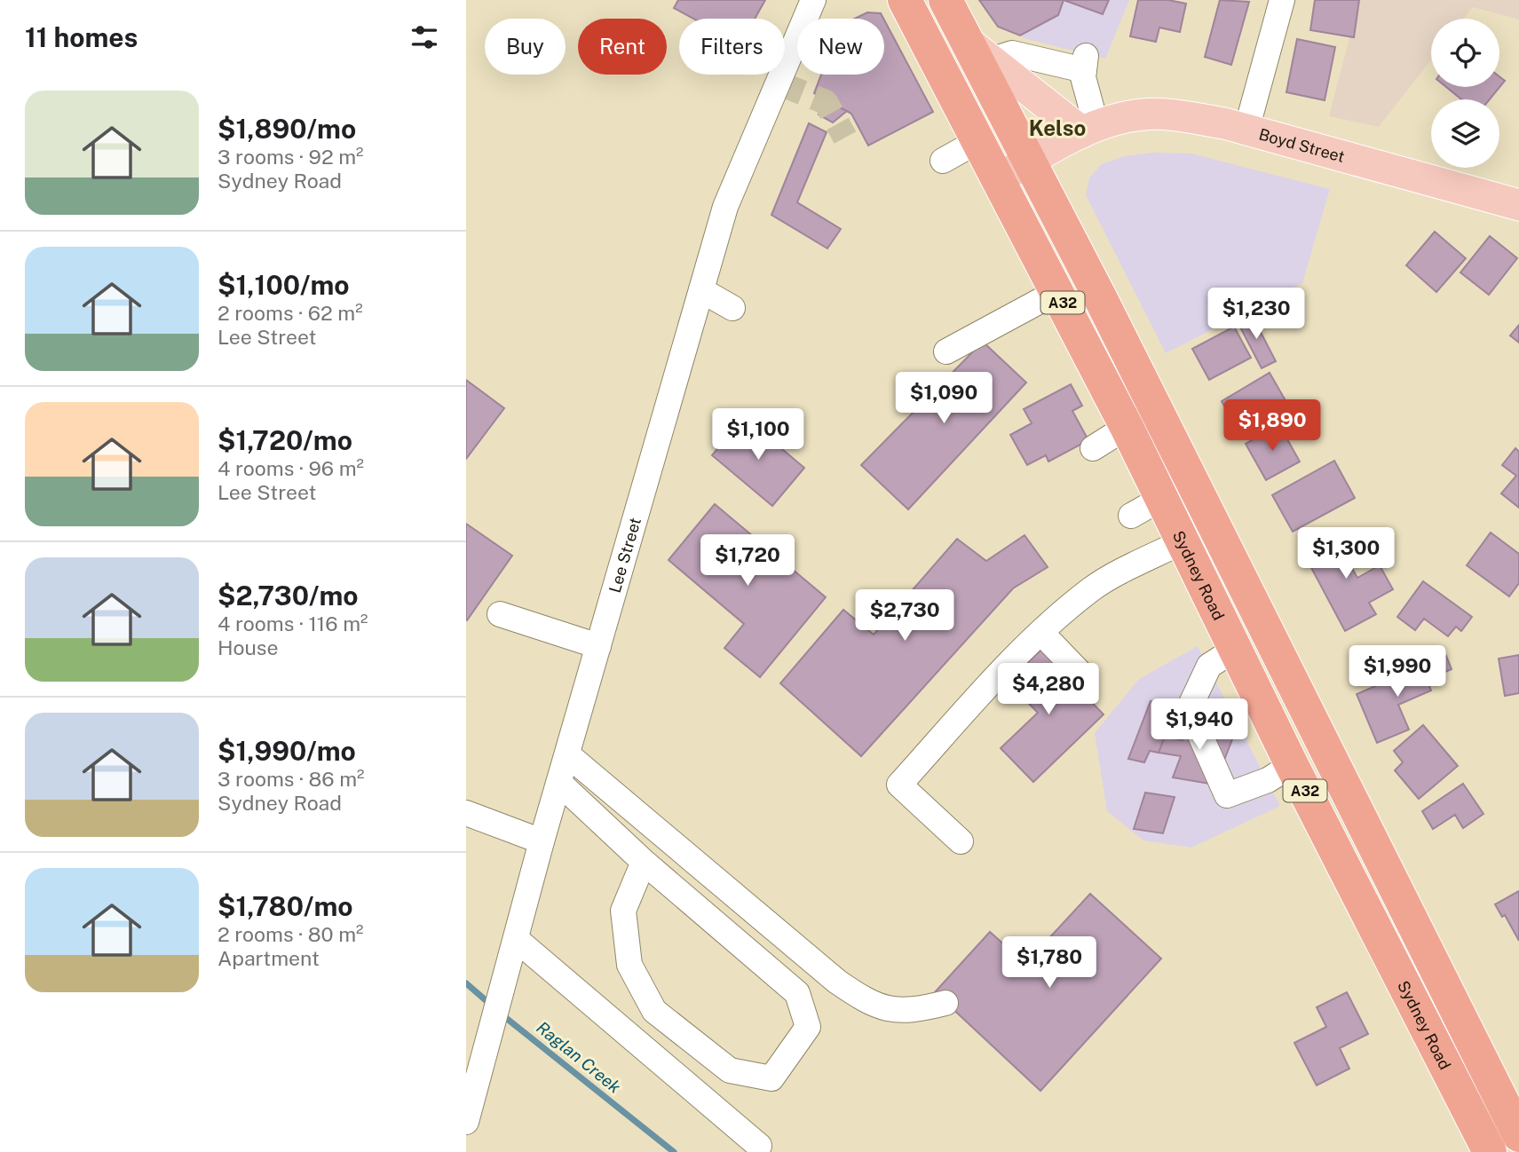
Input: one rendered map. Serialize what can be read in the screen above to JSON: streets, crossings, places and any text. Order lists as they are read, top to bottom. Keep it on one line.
{"streets":{"highway":["A32","Sydney Road"],"main road":["Boyd Street"],"street":["Lee Street"]},"crossings":[["Boyd Street","A32"],["Boyd Street","Sydney Road"]],"districts":["Kelso"],"water":["Raglan Creek"],"page":{"heading":"11 homes","chip":["Buy","Rent","Filters","New"],"list":[{"name":"$1,890/mo","note":"3 rooms · 92 m² · Sydney Road"},{"name":"$1,100/mo","note":"2 rooms · 62 m² · Lee Street"},{"name":"$1,720/mo","note":"4 rooms · 96 m² · Lee Street"},{"name":"$2,730/mo","note":"4 rooms · 116 m² · House"},{"name":"$1,990/mo","note":"3 rooms · 86 m² · Sydney Road"},{"name":"$1,780/mo","note":"2 rooms · 80 m² · Apartment"}],"price":["$1,230","$1,090","$1,890","$1,100","$1,300","$1,720","$2,730","$1,990","$4,280","$1,940","$1,780"]}}
